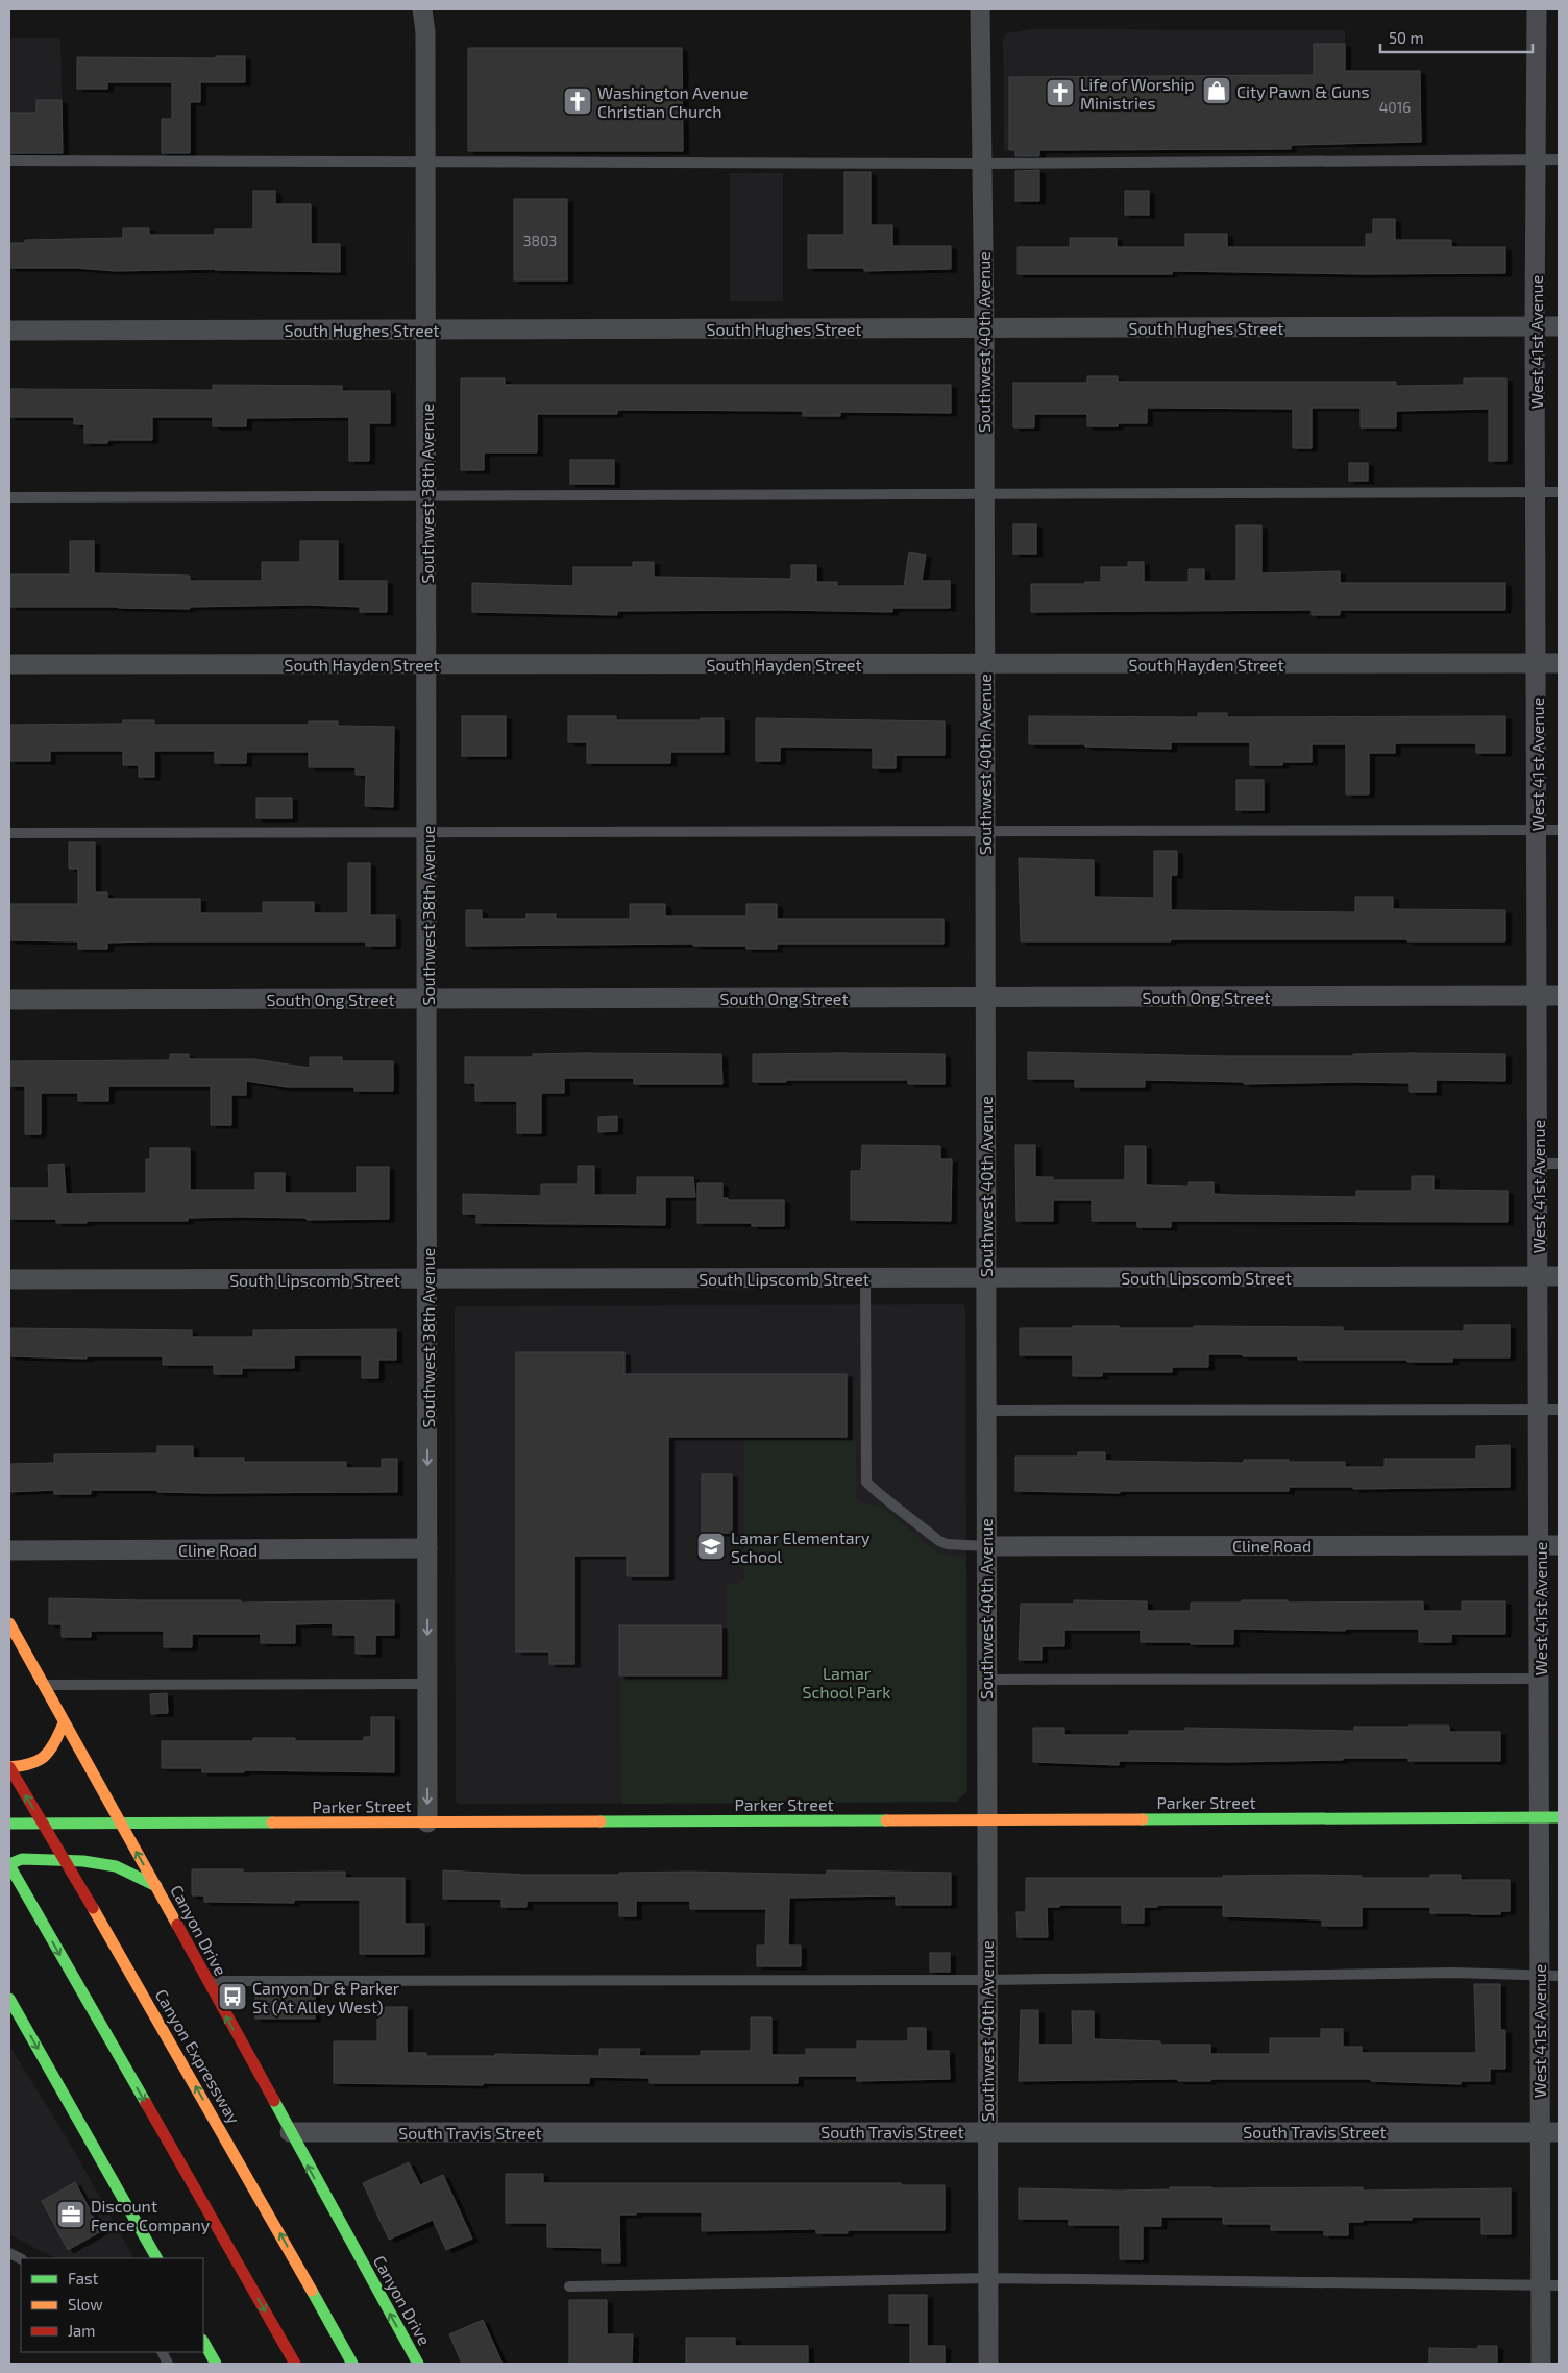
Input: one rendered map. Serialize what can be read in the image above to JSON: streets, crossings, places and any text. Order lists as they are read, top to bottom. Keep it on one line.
{"streets":{"main road":["Parker Street","Canyon Drive","Canyon Expressway"],"street":["South Hughes Street","Southwest 40th Avenue","West 41st Avenue","Southwest 38th Avenue","South Hayden Street","South Ong Street","South Lipscomb Street","Cline Road","South Travis Street"]},"crossings":[["South Hughes Street","Southwest 40th Avenue"],["South Hughes Street","West 41st Avenue"],["South Hughes Street","Southwest 38th Avenue"],["Southwest 40th Avenue","South Hayden Street"],["Southwest 40th Avenue","South Ong Street"],["Southwest 40th Avenue","South Lipscomb Street"],["Southwest 40th Avenue","Cline Road"],["Southwest 40th Avenue","Parker Street"],["Southwest 40th Avenue","South Travis Street"],["West 41st Avenue","South Hayden Street"],["West 41st Avenue","South Ong Street"],["West 41st Avenue","South Lipscomb Street"],["West 41st Avenue","Cline Road"],["West 41st Avenue","Parker Street"],["West 41st Avenue","South Travis Street"],["Southwest 38th Avenue","South Hayden Street"],["Southwest 38th Avenue","South Ong Street"],["Southwest 38th Avenue","South Lipscomb Street"],["Southwest 38th Avenue","Cline Road"],["Southwest 38th Avenue","Parker Street"],["Parker Street","Canyon Drive"],["Canyon Drive","South Travis Street"]],"one_way":["Canyon Drive"],"parks":["Lamar School Park"],"places":{"shop":["City Pawn & Guns"],"church":["Life of Worship Ministries","Washington Avenue Christian Church"],"school or university":["Lamar Elementary School"],"bus stop":["Canyon Dr & Parker St (At Alley West)"],"office":["Discount Fence Company"]},"house_numbers":["4016","3803"],"legend":["Fast","Slow","Jam"],"scale_bar":"50 m"}
